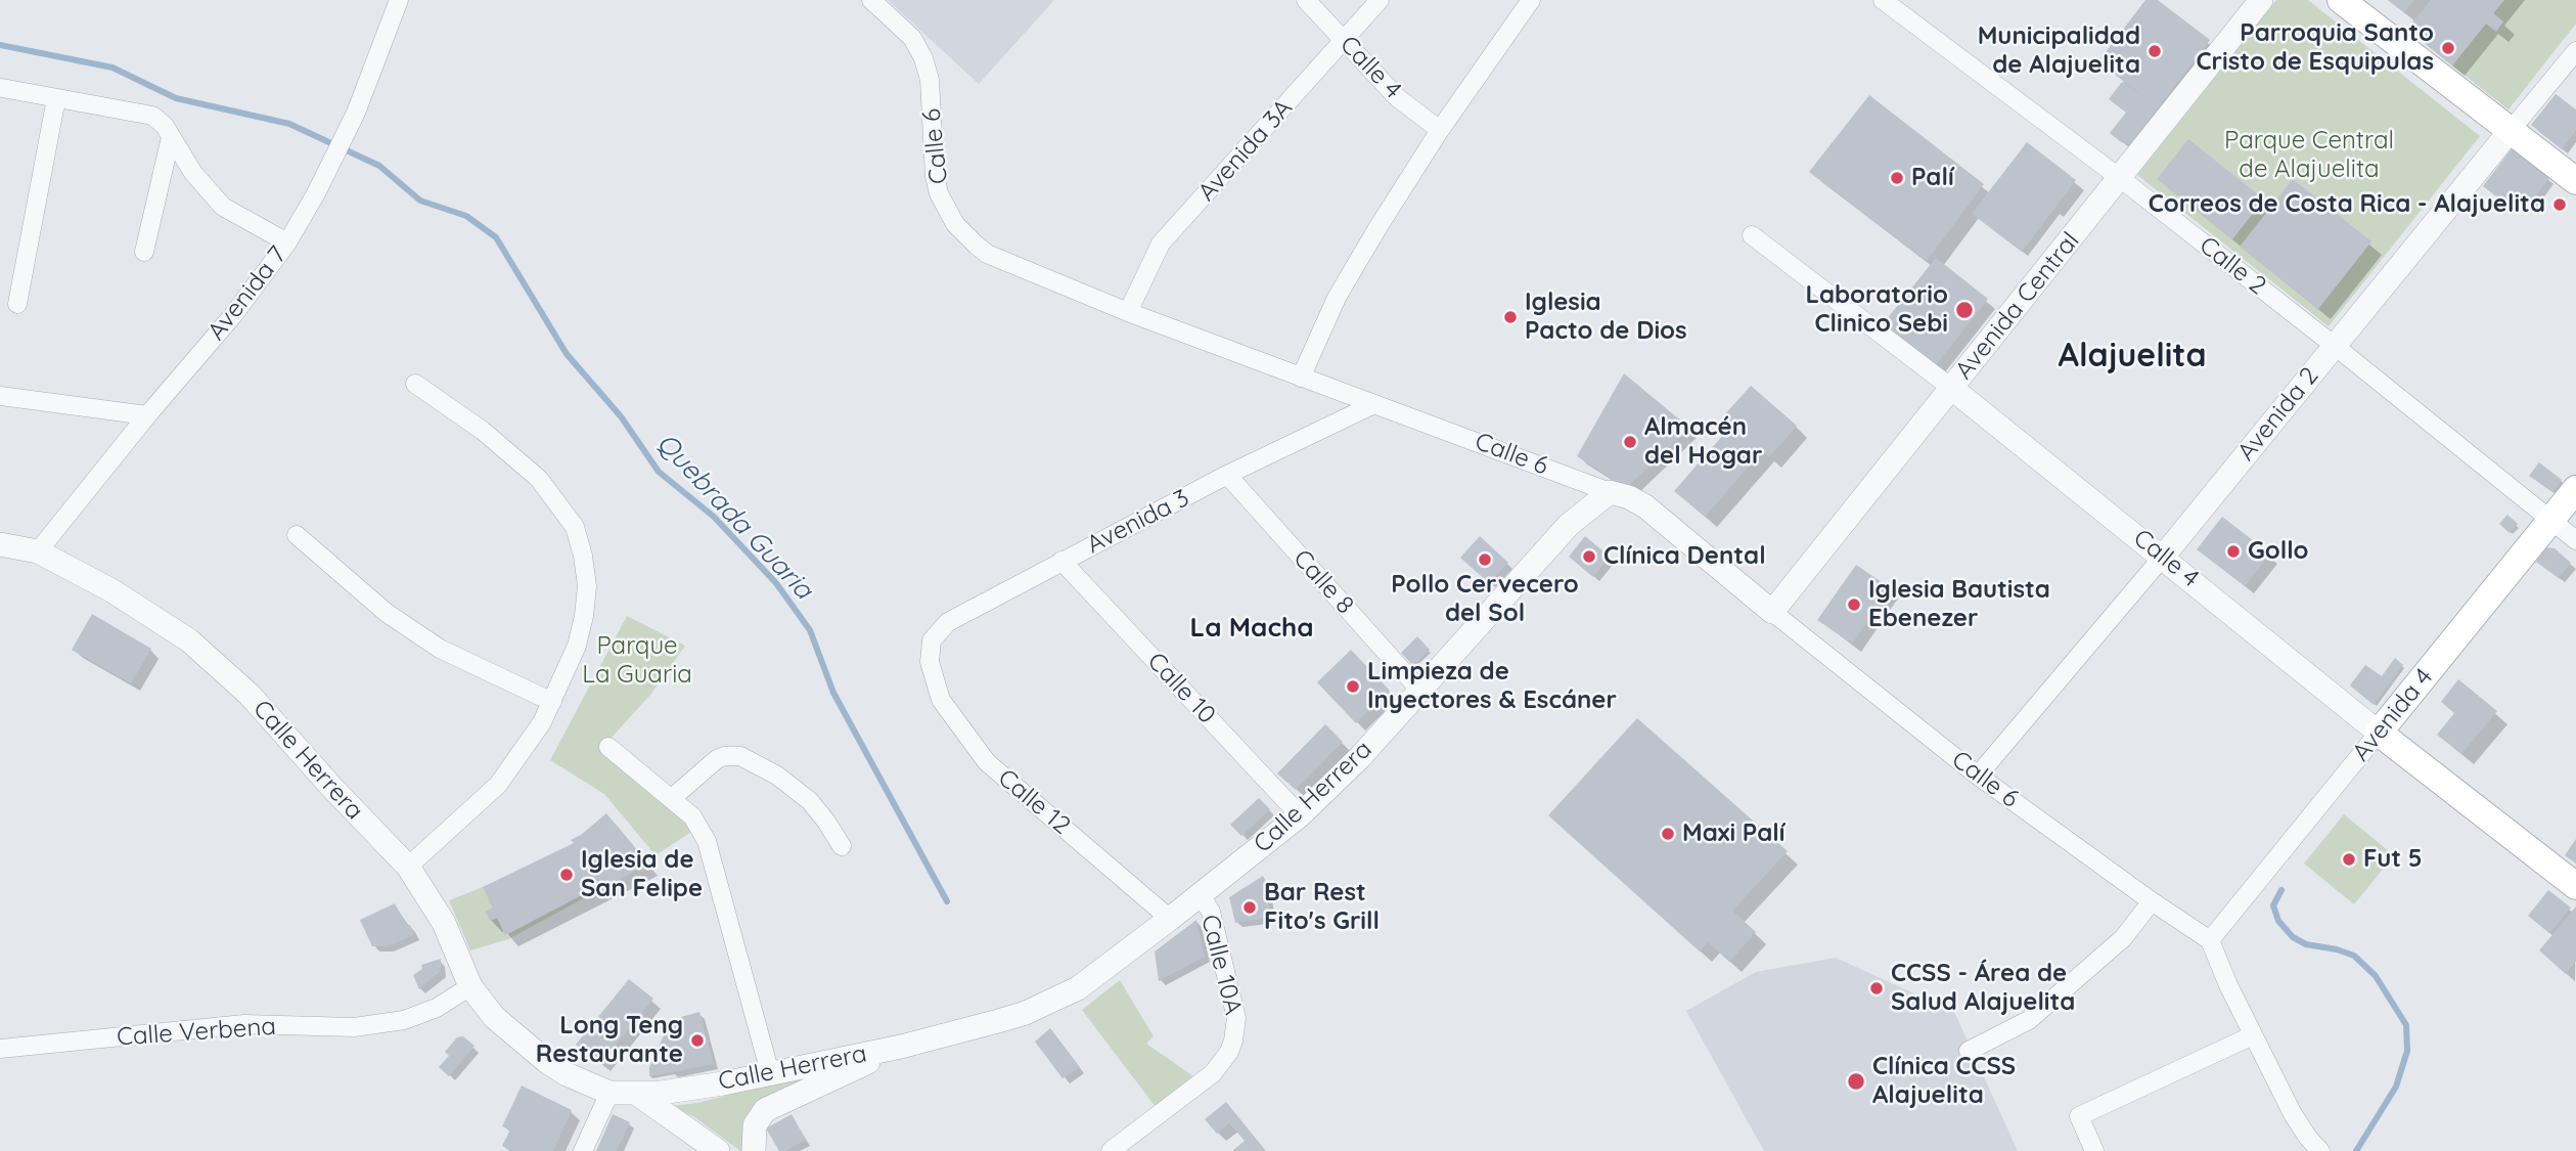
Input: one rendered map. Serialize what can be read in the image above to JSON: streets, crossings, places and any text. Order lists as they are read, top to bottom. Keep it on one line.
{"streets":{"main road":["Calle 4","Avenida 4"],"street":["Calle 6","Avenida 3A","Calle 2","Avenida 7","Avenida Central","Avenida 2","Avenida 3","Calle 8","Calle 10","Calle Herrera","Calle 12","Calle 10A","Calle Verbena"]},"crossings":[["Calle 4","Avenida 3A"],["Calle 4","Avenida Central"],["Calle 4","Avenida 2"],["Calle 4","Avenida 4"],["Calle 6","Avenida 3A"],["Calle 6","Avenida Central"],["Calle 6","Avenida 2"],["Calle 6","Avenida 3"],["Calle 6","Avenida 4"],["Calle 6","Calle Herrera"],["Calle 2","Avenida Central"],["Calle 2","Avenida 2"],["Calle 2","Avenida 4"],["Avenida 7","Calle Herrera"],["Avenida 3","Calle 8"],["Avenida 3","Calle 10"],["Avenida 3","Calle 12"],["Calle 8","Calle Herrera"],["Calle 10","Calle Herrera"],["Calle Herrera","Calle 12"],["Calle Herrera","Calle 10A"],["Calle Herrera","Calle Verbena"]],"districts":["Alajuelita","La Macha"],"water":["Quebrada Guaria"],"parks":["Parque Central de Alajuelita","Parque La Guaria"],"places":["Parroquia Santo Cristo de Esquipulas","Municipalidad de Alajuelita","Palí","Correos de Costa Rica - Alajuelita","Laboratorio Clinico Sebi","Iglesia Pacto de Dios","Almacén del Hogar","Gollo","Clínica Dental","Pollo Cervecero del Sol","Iglesia Bautista Ebenezer","Limpieza de Inyectores & Escáner","Maxi Palí","Fut 5","Iglesia de San Felipe","Bar Rest Fito's Grill","CCSS - Área de Salud Alajuelita","Long Teng Restaurante","Clínica CCSS Alajuelita"]}
